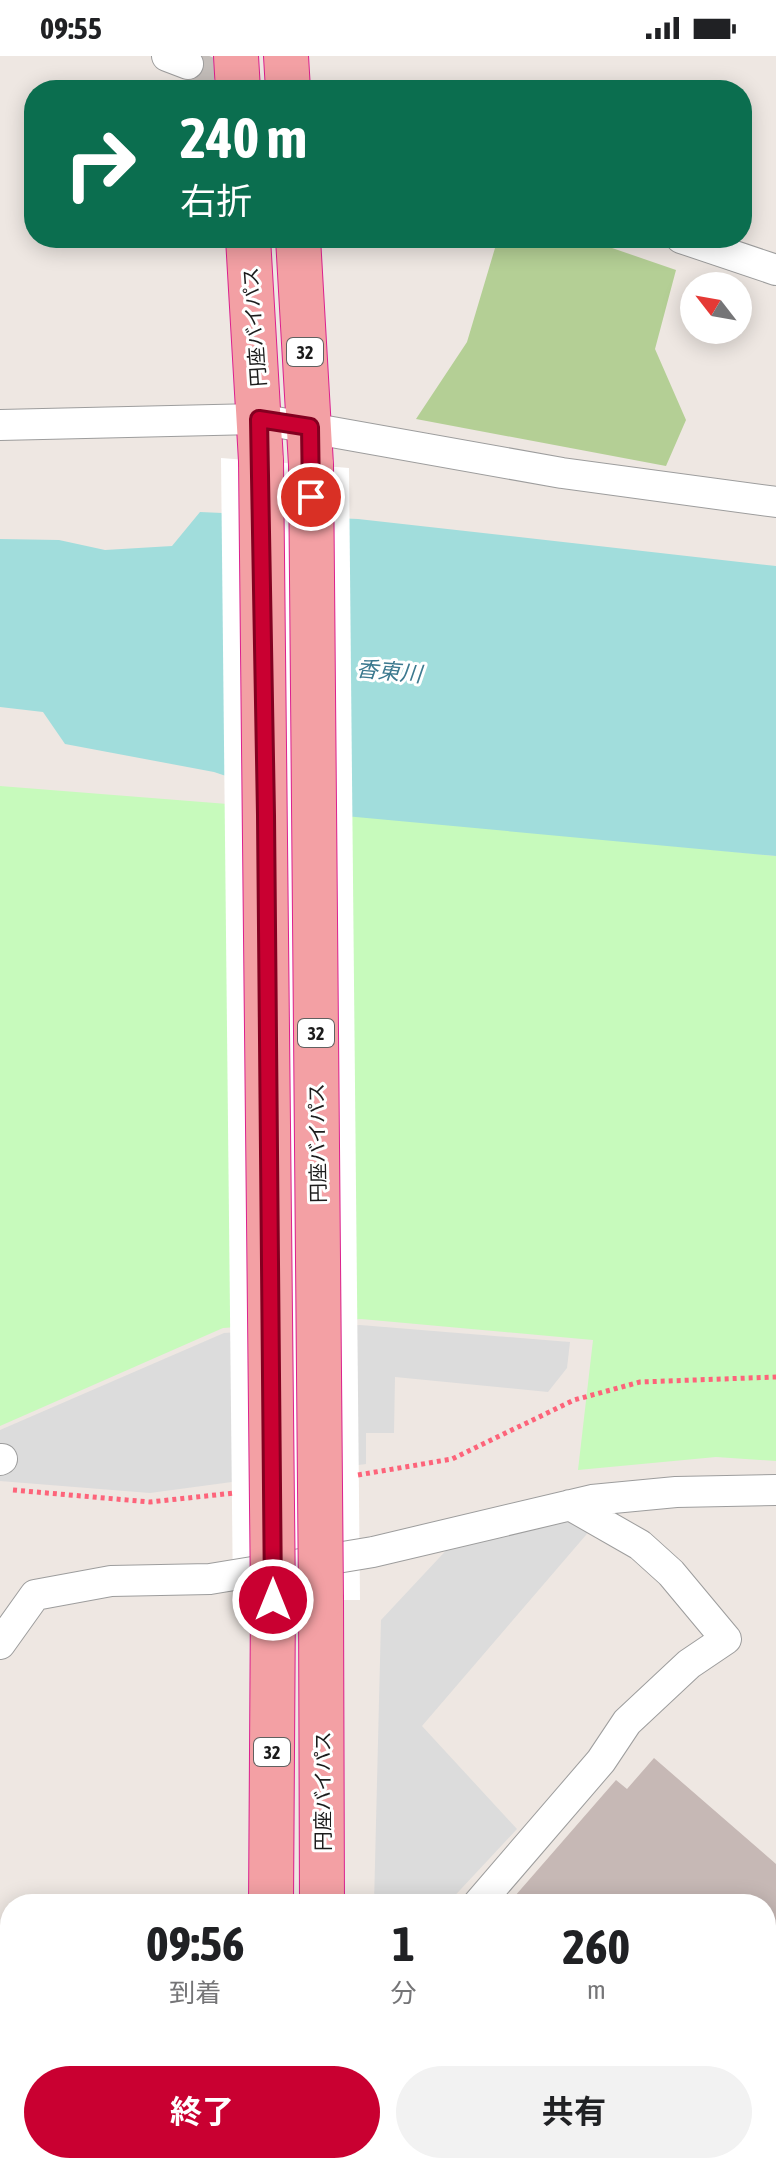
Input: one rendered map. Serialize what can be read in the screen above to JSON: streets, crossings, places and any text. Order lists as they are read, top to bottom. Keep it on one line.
{"streets":{"highway":["円座バイパス","32"]},"water":["香東川"],"north":"top left","page":{"status":"09:55","turn":["240 m","右折"],"eta":["09:56","到着","1","分","260","m"],"buttons":["終了","共有"]}}
